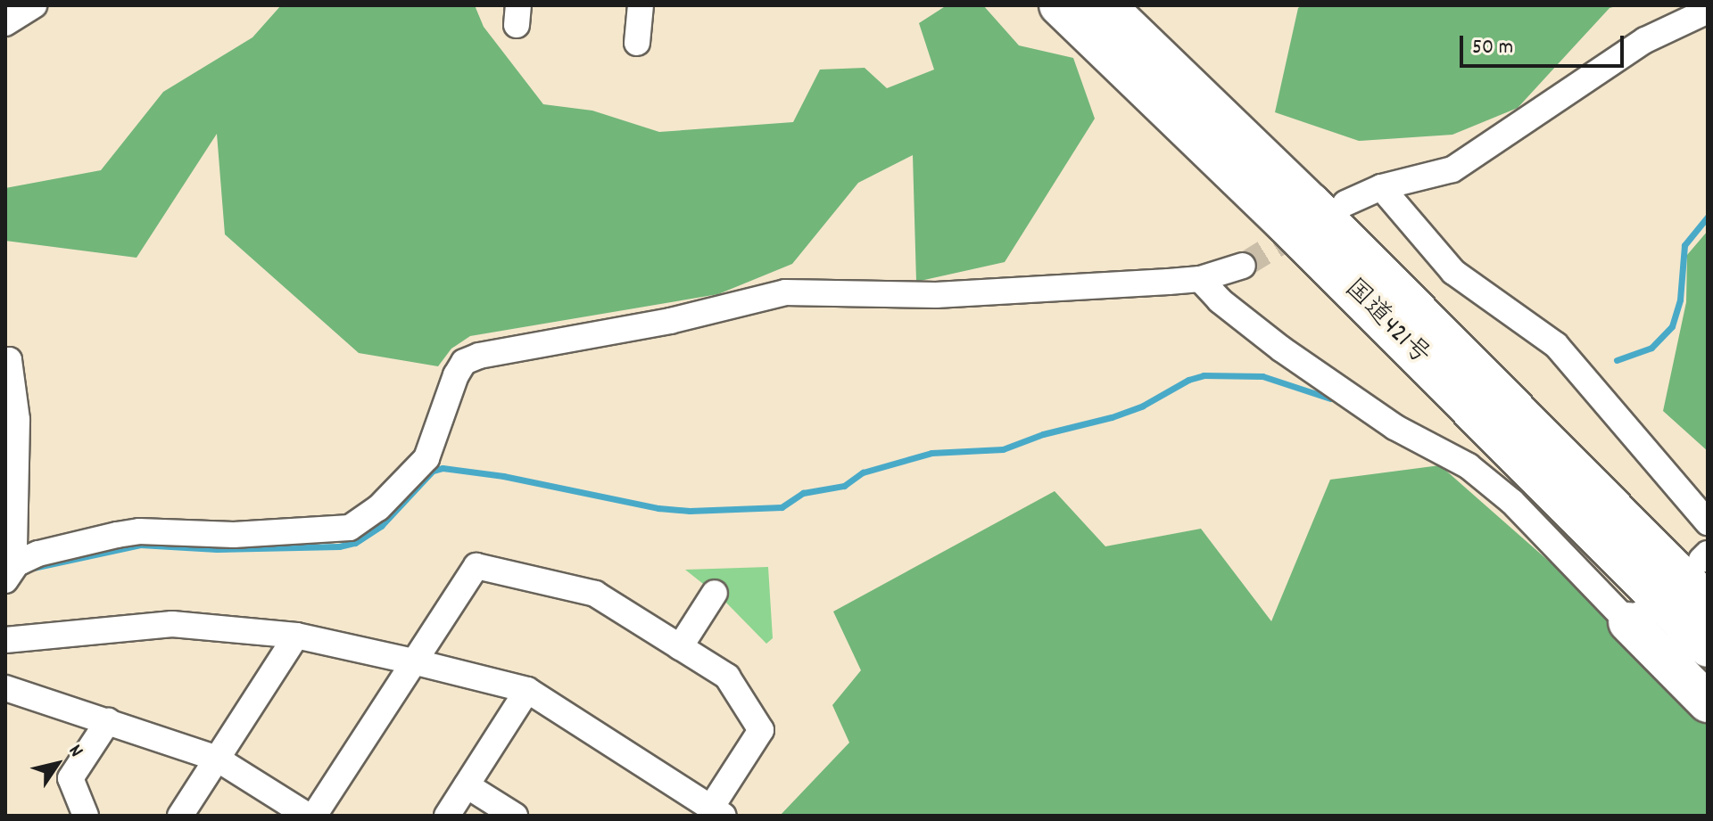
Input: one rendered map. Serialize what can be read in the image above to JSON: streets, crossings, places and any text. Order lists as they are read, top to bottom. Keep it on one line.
{"streets":{"highway":["国道421号"]},"scale_bar":"50 m","north":"top right"}
